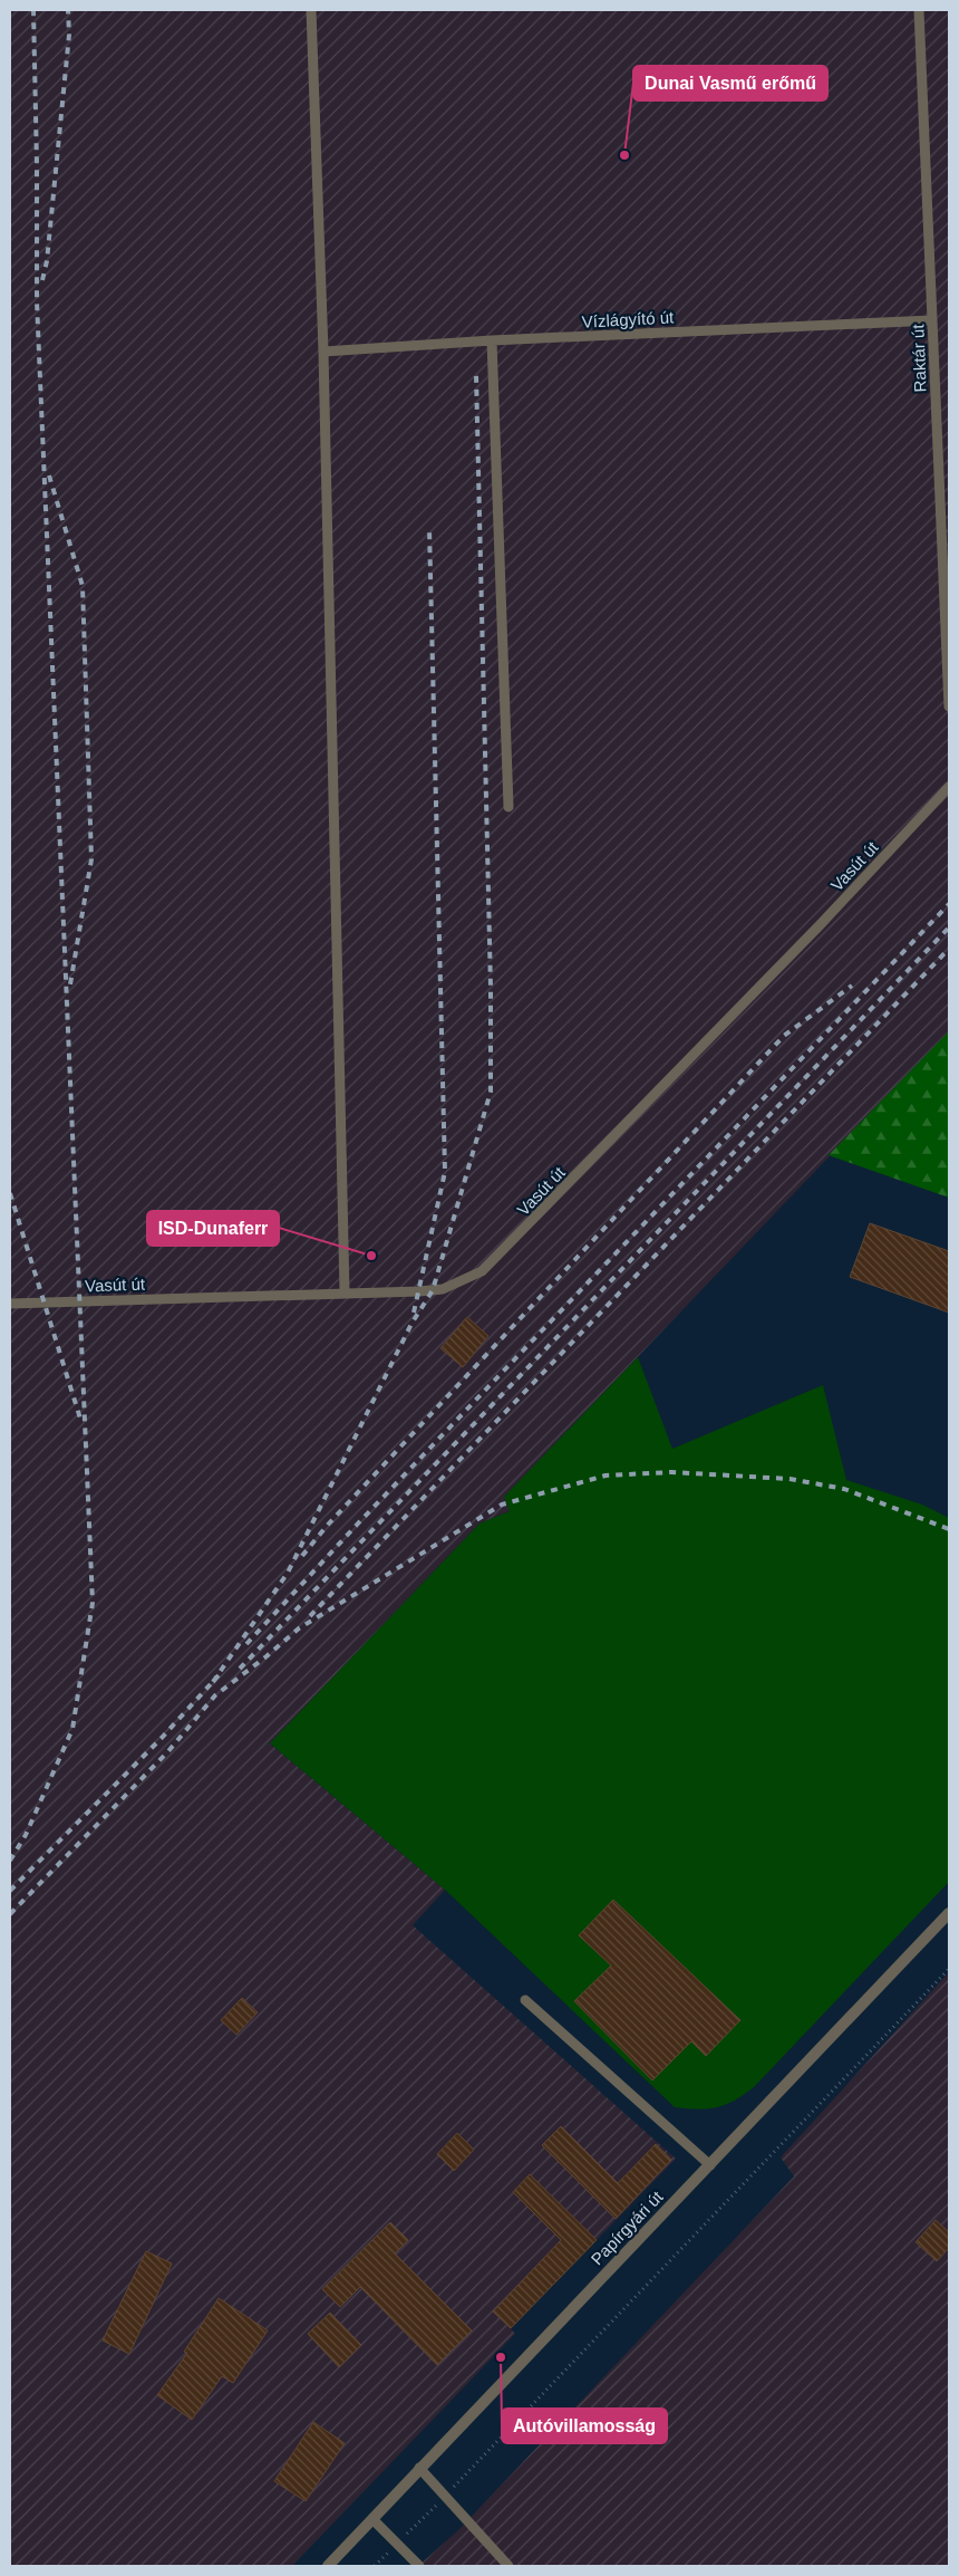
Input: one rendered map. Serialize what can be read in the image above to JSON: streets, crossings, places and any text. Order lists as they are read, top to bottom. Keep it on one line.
{"streets":{"street":["Papírgyári út"],"lane":["Vízlágyító út","Raktár út","Vasút út"]},"crossings":[["Vízlágyító út","Raktár út"]],"places":["Dunai Vasmű erőmű","ISD-Dunaferr","Autóvillamosság"]}
